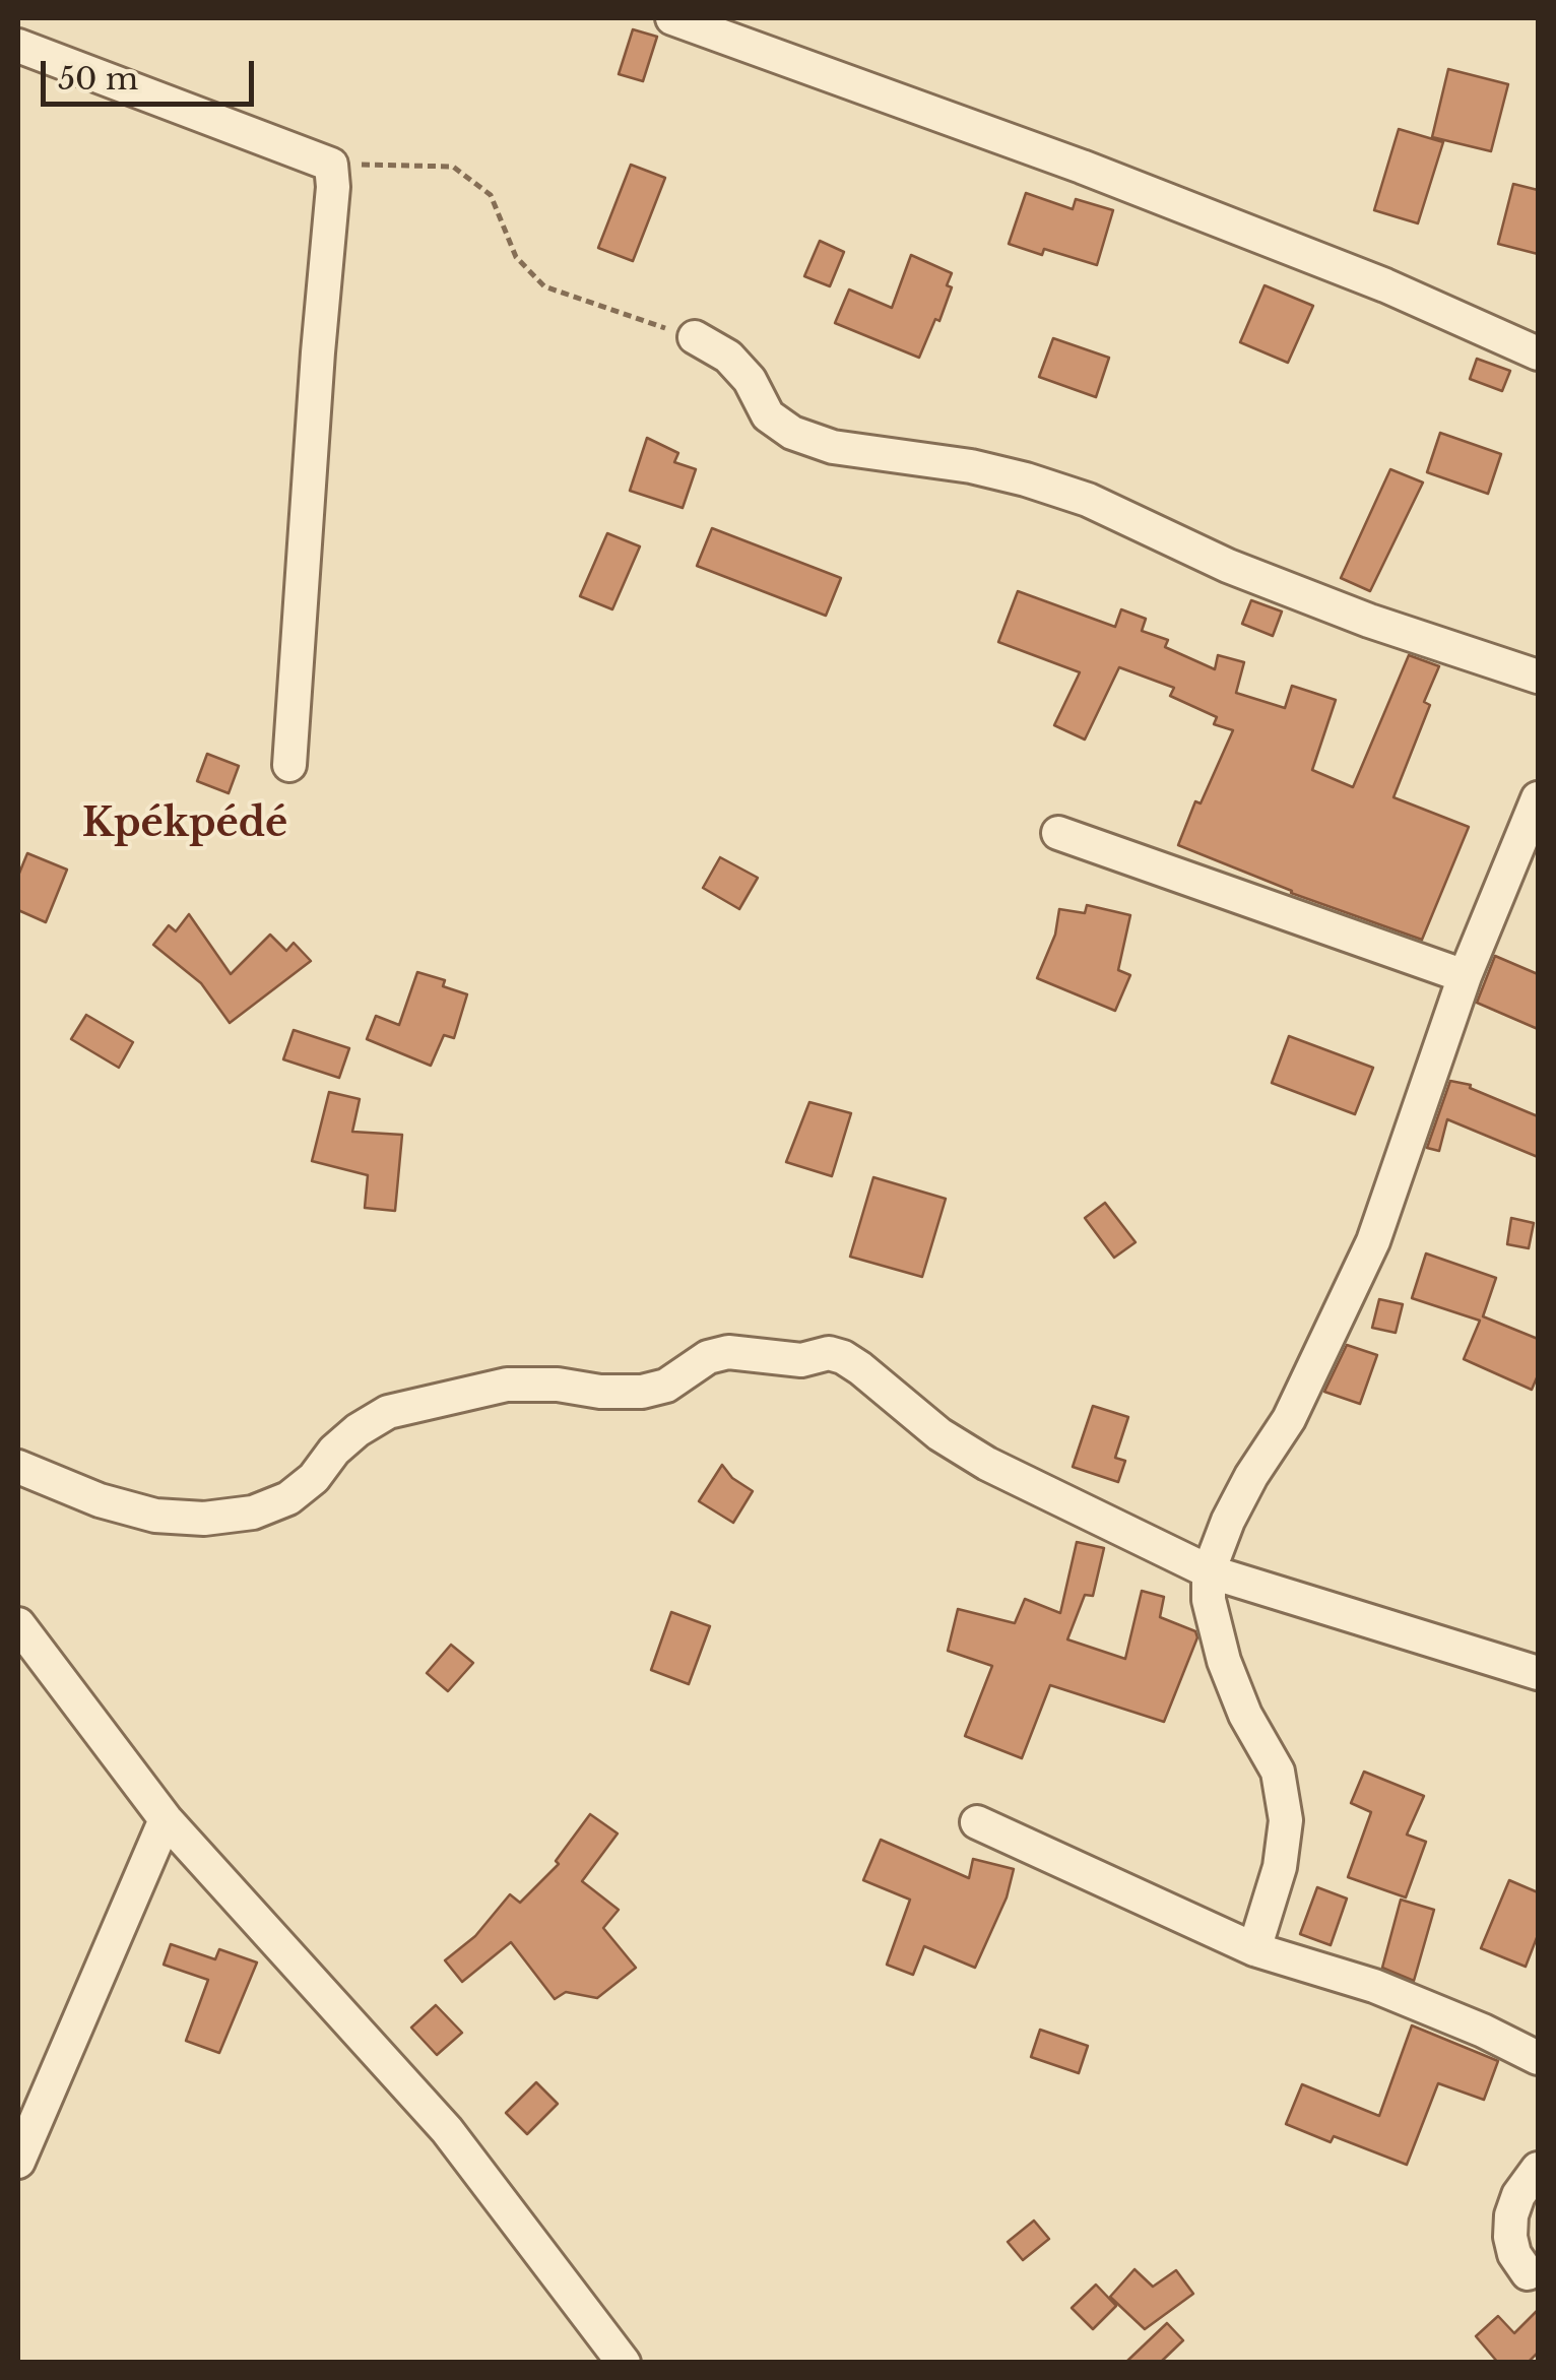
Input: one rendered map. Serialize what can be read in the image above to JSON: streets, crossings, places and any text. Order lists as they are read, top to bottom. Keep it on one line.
{"districts":["Kpékpédé"],"scale_bar":"50 m"}
